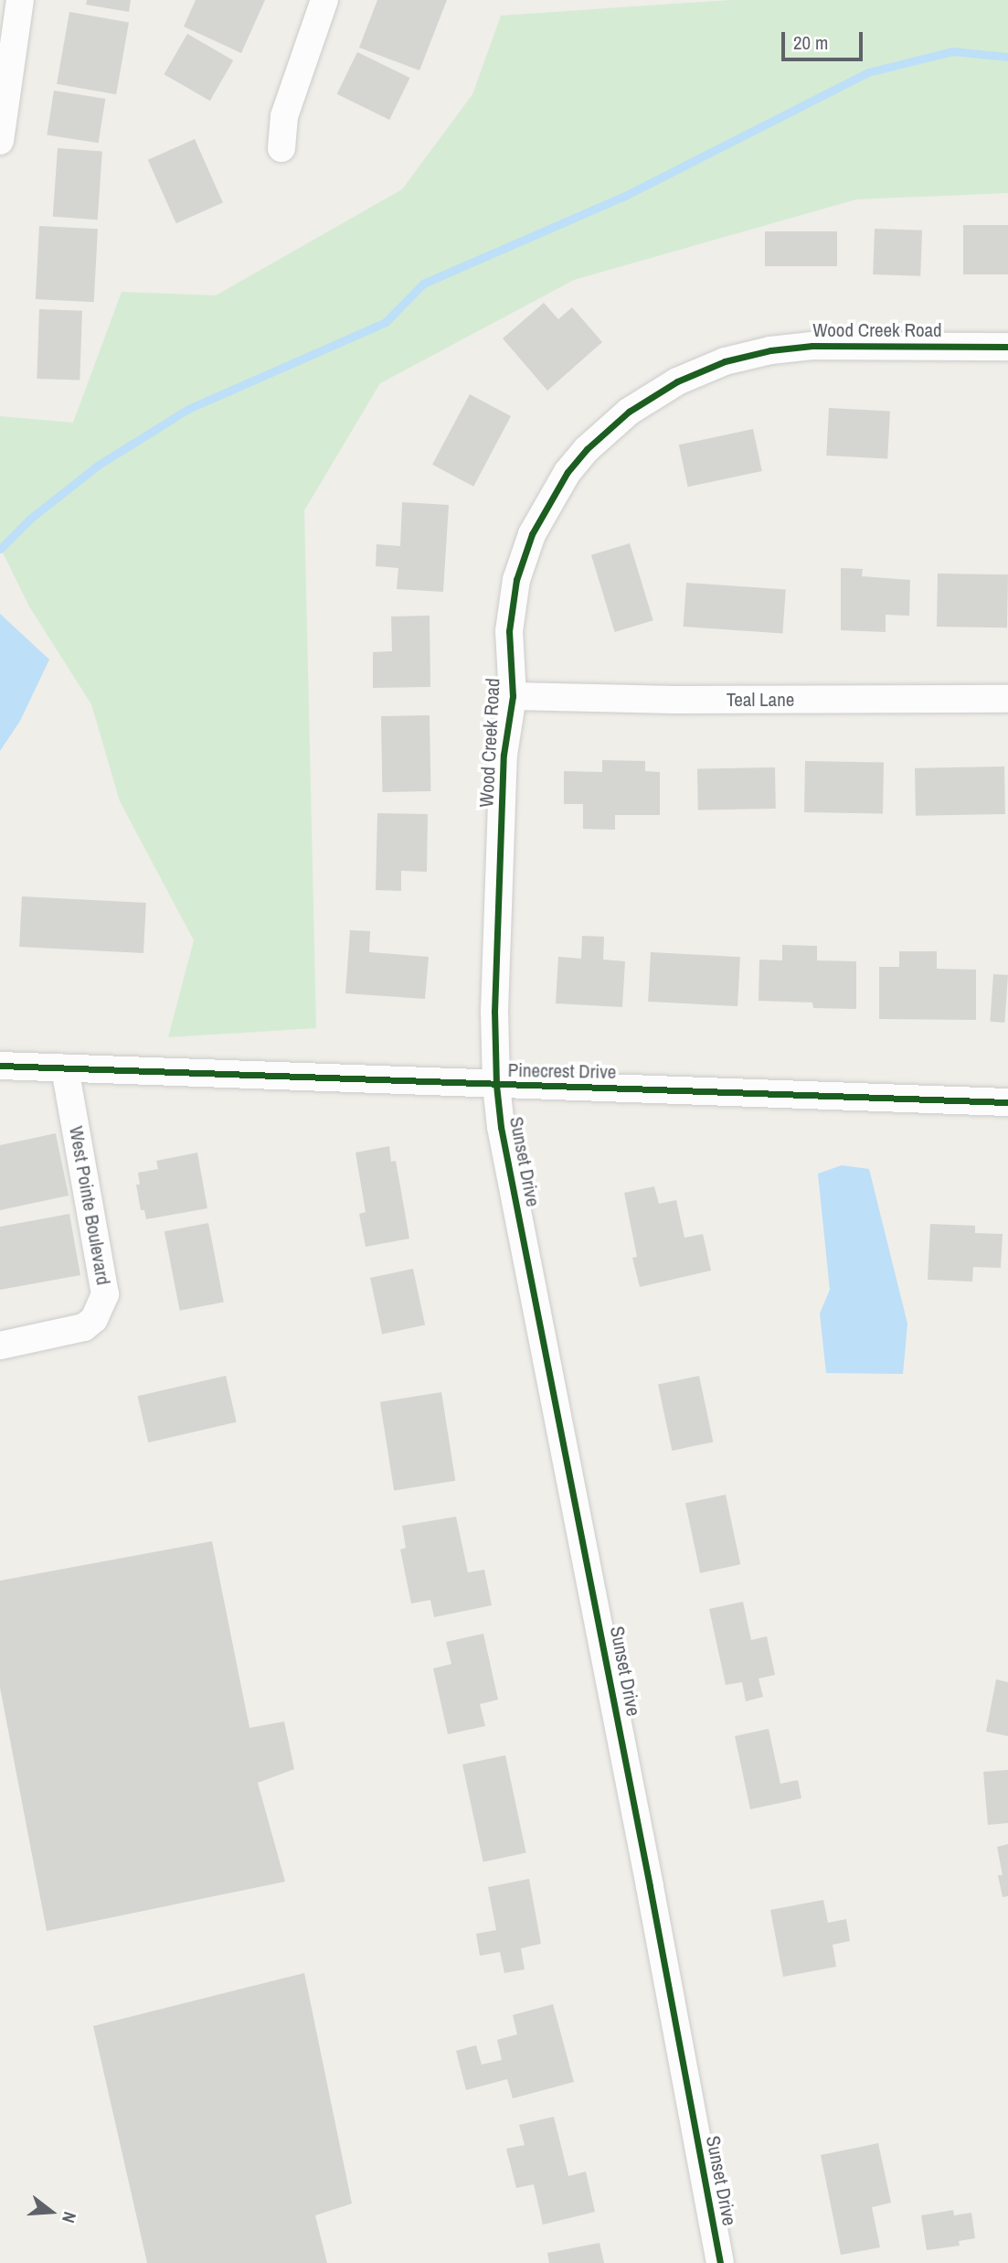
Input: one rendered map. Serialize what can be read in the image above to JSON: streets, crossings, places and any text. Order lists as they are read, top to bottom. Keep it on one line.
{"streets":{"street":["Wood Creek Road","Teal Lane","Pinecrest Drive","Sunset Drive","West Pointe Boulevard"]},"crossings":[["Wood Creek Road","Teal Lane"],["Wood Creek Road","Pinecrest Drive"],["Wood Creek Road","Sunset Drive"],["Pinecrest Drive","Sunset Drive"],["Pinecrest Drive","West Pointe Boulevard"]],"scale_bar":"20 m","north":"right"}
